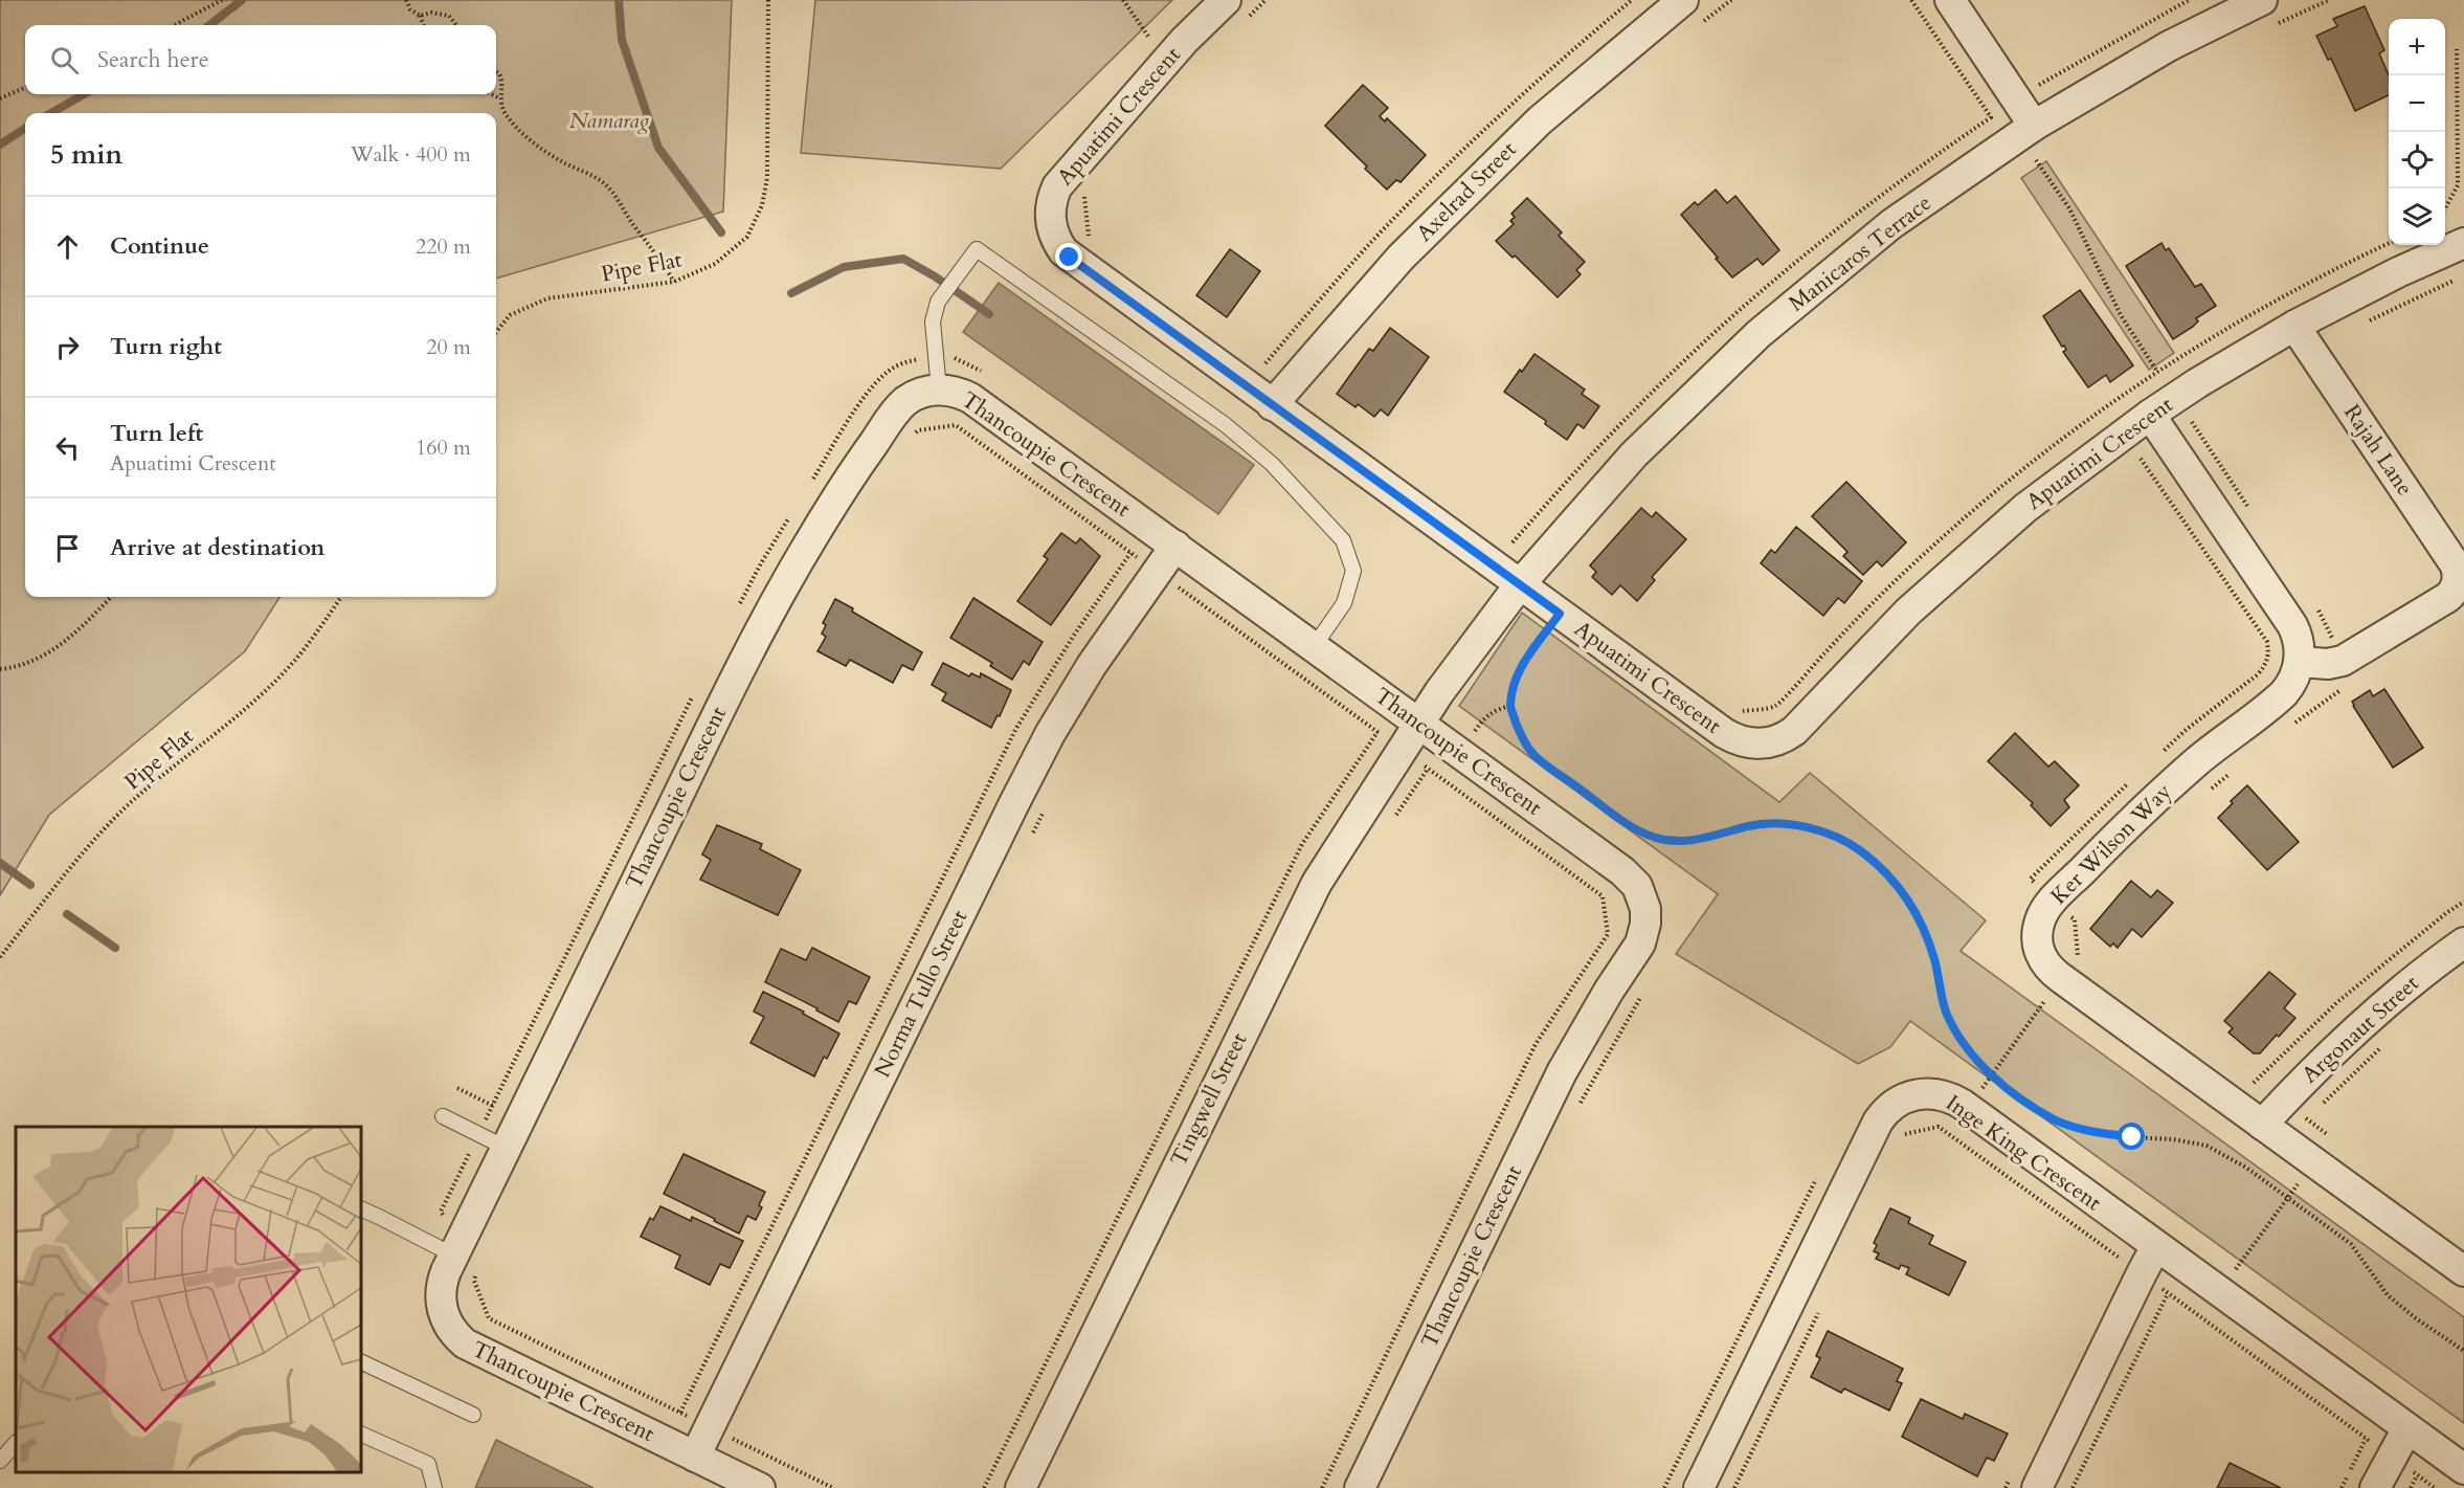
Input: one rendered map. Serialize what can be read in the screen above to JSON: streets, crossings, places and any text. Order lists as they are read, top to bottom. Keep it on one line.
{"streets":{"street":["Apuatimi Crescent","Axelrad Street","Manicaros Terrace","Rajah Lane","Thancoupie Crescent","Ker Wilson Way","Norma Tullo Street","Argonaut Street","Tingwell Street","Inge King Crescent"],"path":["Pipe Flat"]},"crossings":[["Apuatimi Crescent","Axelrad Street"],["Apuatimi Crescent","Manicaros Terrace"],["Apuatimi Crescent","Rajah Lane"],["Manicaros Terrace","Thancoupie Crescent"],["Manicaros Terrace","Tingwell Street"],["Rajah Lane","Ker Wilson Way"],["Thancoupie Crescent","Norma Tullo Street"],["Thancoupie Crescent","Tingwell Street"],["Ker Wilson Way","Argonaut Street"]],"parks":["Namarag"],"page":{"map_buttons":["+","−"],"search":"Search here","heading":["5 min","Walk · 400 m"],"list":[["Continue","220 m"],["Turn right","20 m"],["Turn left","Apuatimi Crescent","160 m"],"Arrive at destination"]}}
